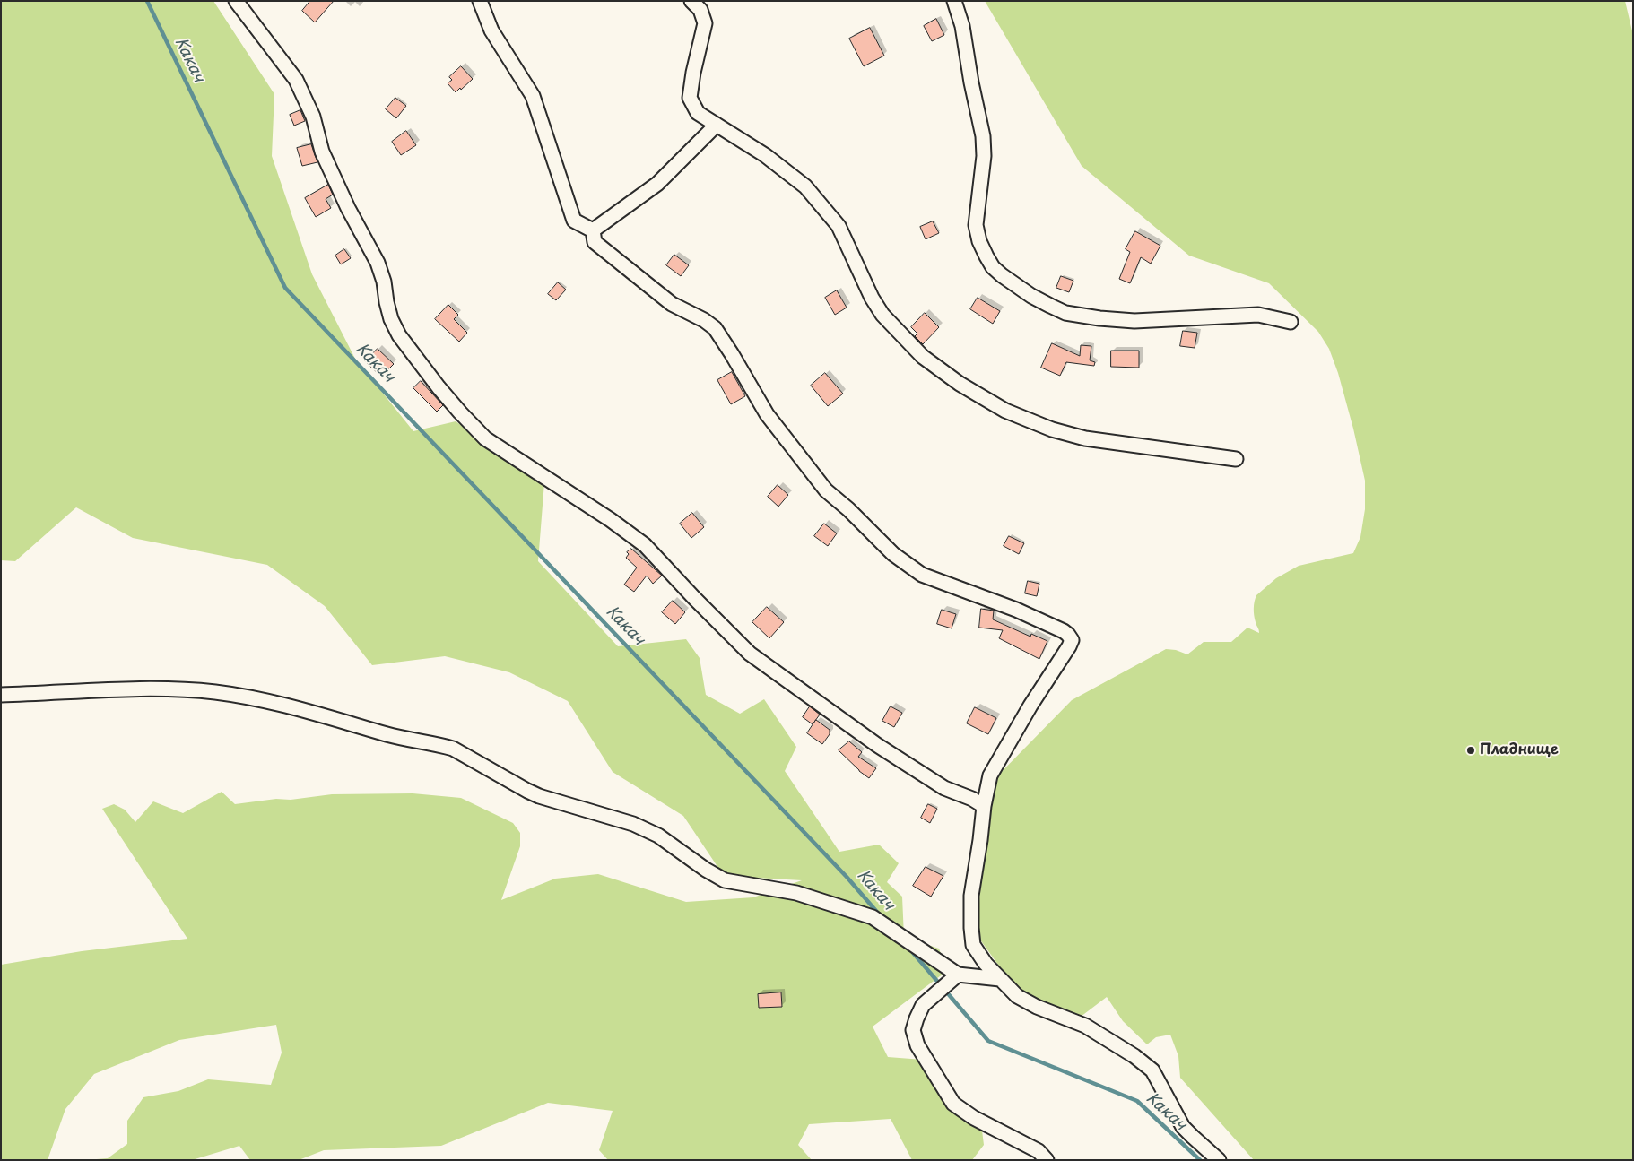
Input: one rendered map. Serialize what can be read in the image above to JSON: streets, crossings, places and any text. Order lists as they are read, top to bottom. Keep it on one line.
{"water":["Какач"],"places":["Пладнище"]}
